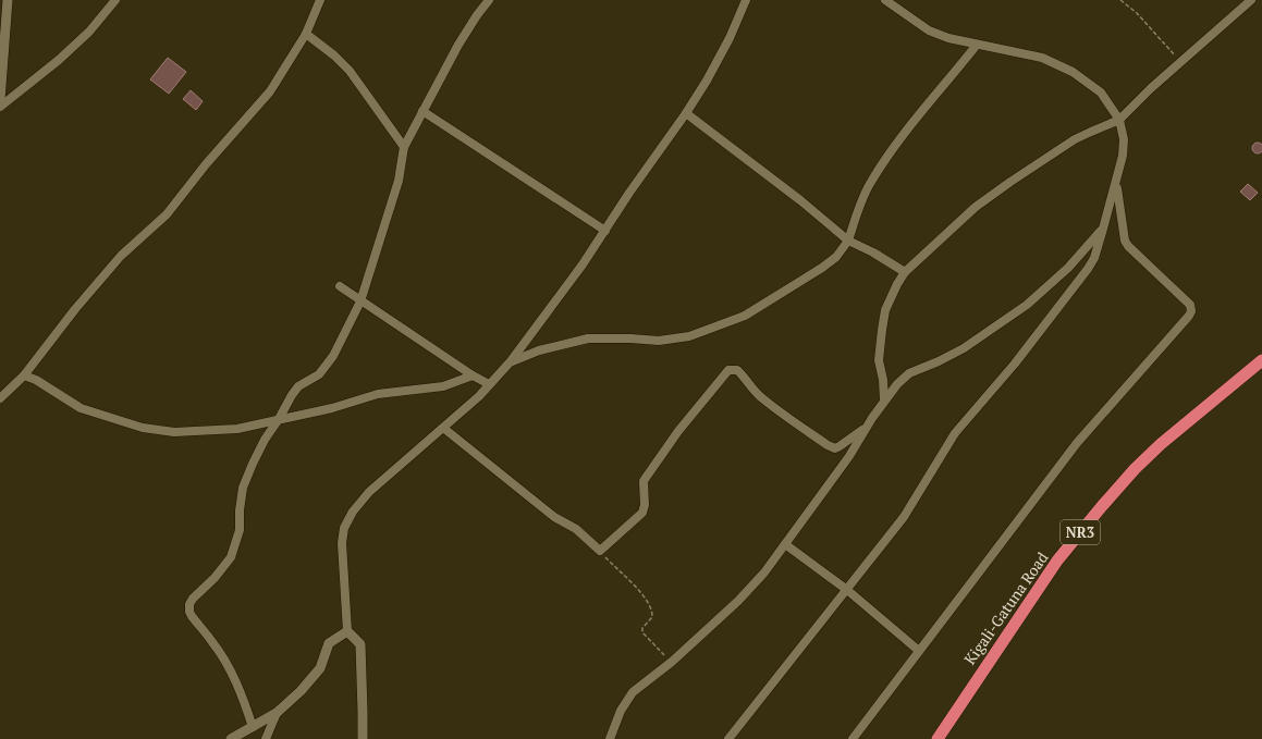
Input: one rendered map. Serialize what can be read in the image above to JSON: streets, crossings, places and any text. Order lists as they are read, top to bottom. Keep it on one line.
{"streets":{"highway":["NR3","Kigali-Gatuna Road"]}}
